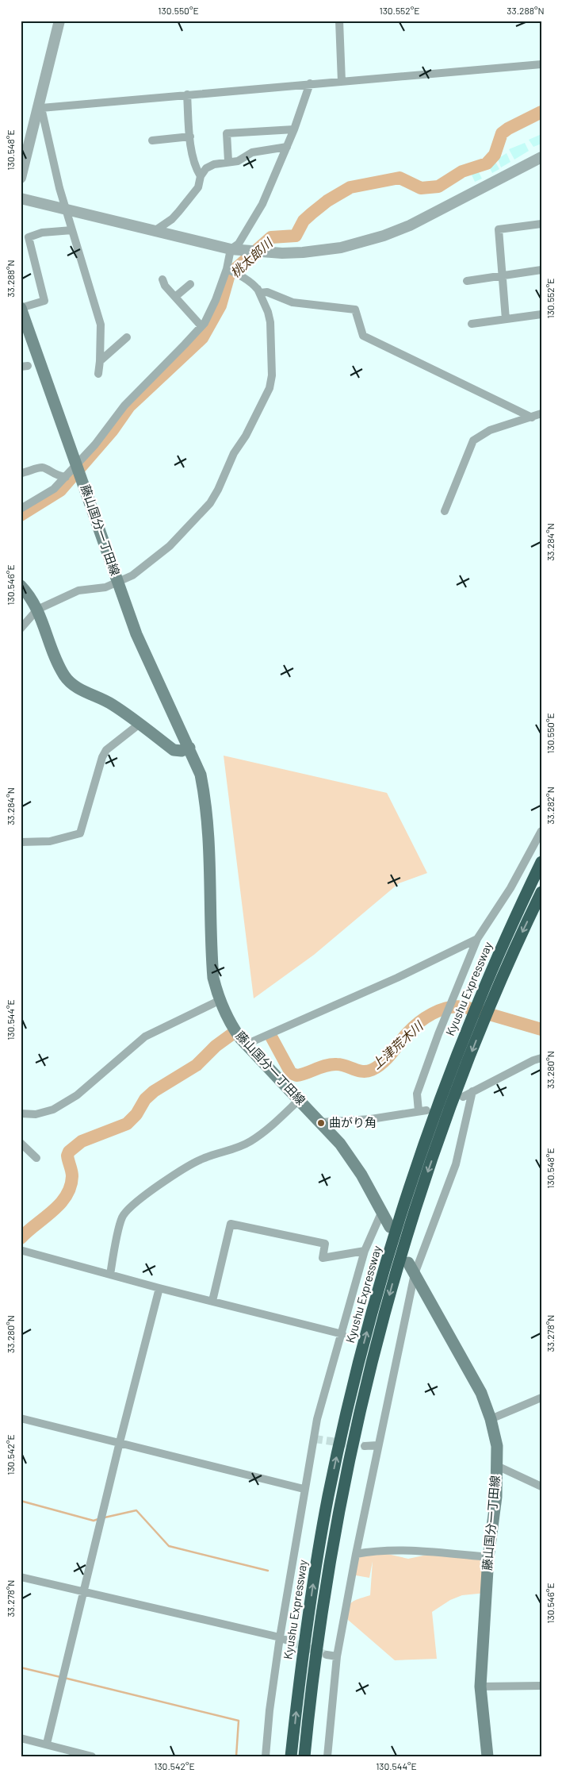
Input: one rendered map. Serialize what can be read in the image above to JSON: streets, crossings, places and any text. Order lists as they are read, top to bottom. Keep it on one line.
{"streets":{"highway":["Kyushu Expressway"],"main road":["藤山国分一丁田線"]},"water":["桃太郎川","上津荒木川"],"places":["曲がり角"],"coordinates":["130.550°E","130.552°E","33.288°N","130.548°E","33.284°N","130.546°E","33.282°N","130.544°E","33.280°N","33.278°N","130.542°E"]}
